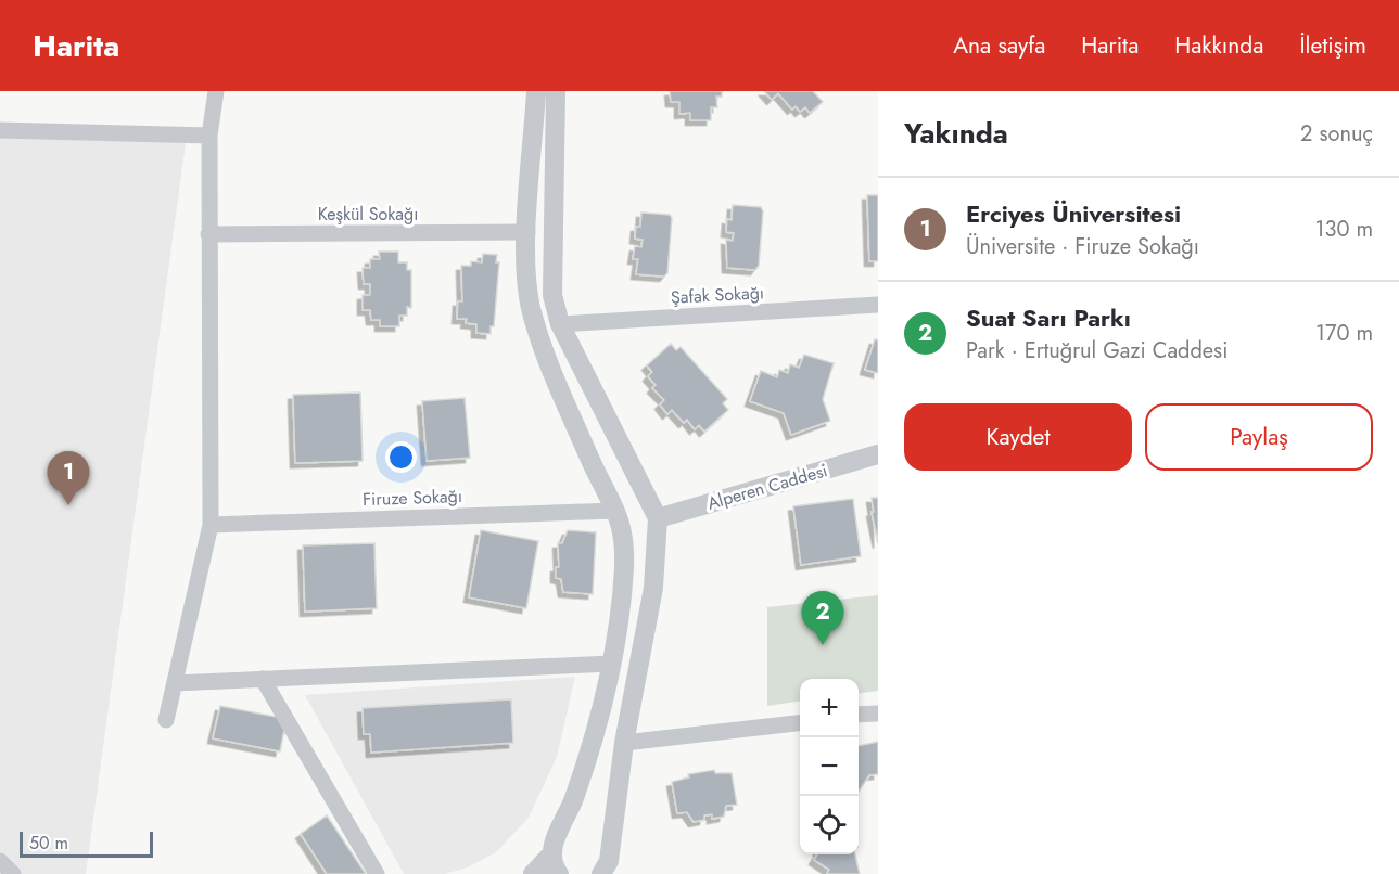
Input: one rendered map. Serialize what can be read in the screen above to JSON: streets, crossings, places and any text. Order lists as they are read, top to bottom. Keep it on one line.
{"streets":{"street":["Keşkül Sokağı","Şafak Sokağı","Alperen Caddesi","Firuze Sokağı"]},"scale_bar":"50 m","page":{"header":"Harita","nav":["Ana sayfa","Harita","Hakkında","İletişim"],"heading":["Yakında","2 sonuç"],"list":[{"mark":"1","name":"Erciyes Üniversitesi","note":"Üniversite · Firuze Sokağı","value":"130 m"},{"mark":"2","name":"Suat Sarı Parkı","note":"Park · Ertuğrul Gazi Caddesi","value":"170 m"}],"buttons":["Kaydet","Paylaş"],"pins":["1","2"],"map_buttons":["+","−"],"scale":"50 m"}}
